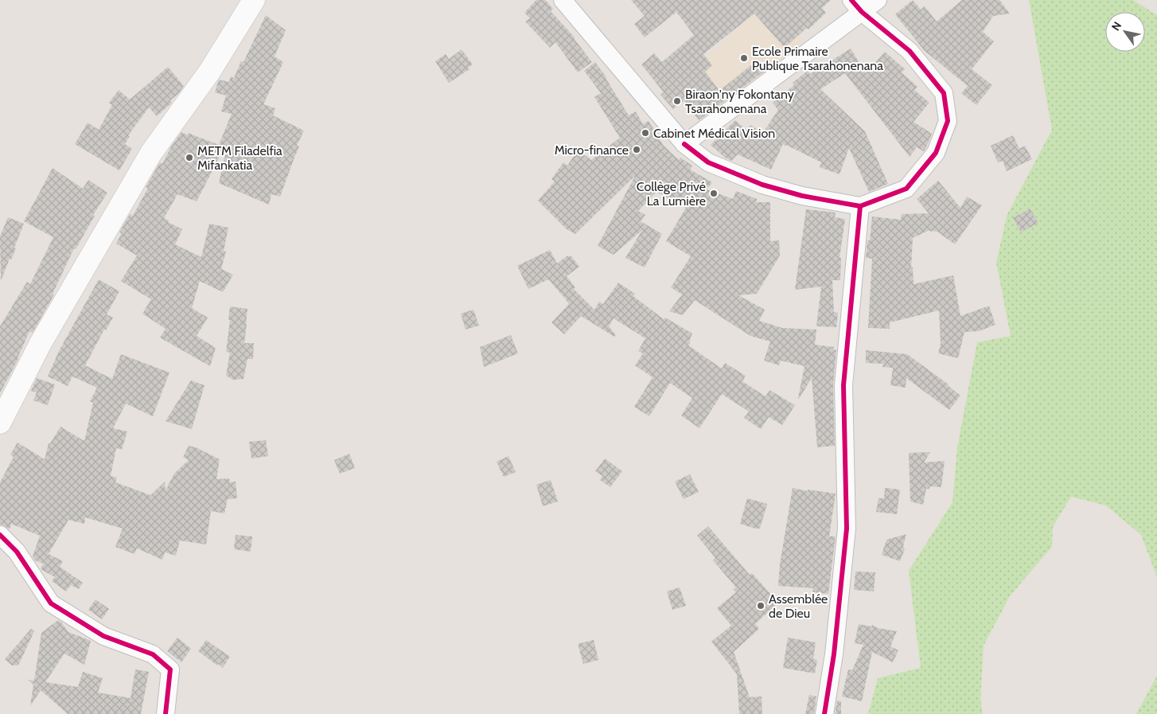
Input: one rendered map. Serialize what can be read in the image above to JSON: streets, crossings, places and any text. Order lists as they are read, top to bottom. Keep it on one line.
{"places":["Ecole Primaire Publique Tsarahonenana","Biraon'ny Fokontany Tsarahonenana","Cabinet Médical Vision","Micro-finance","METM Filadelfia Mifankatia","Collège Privé La Lumière","Assemblée de Dieu"],"north":"top left"}
